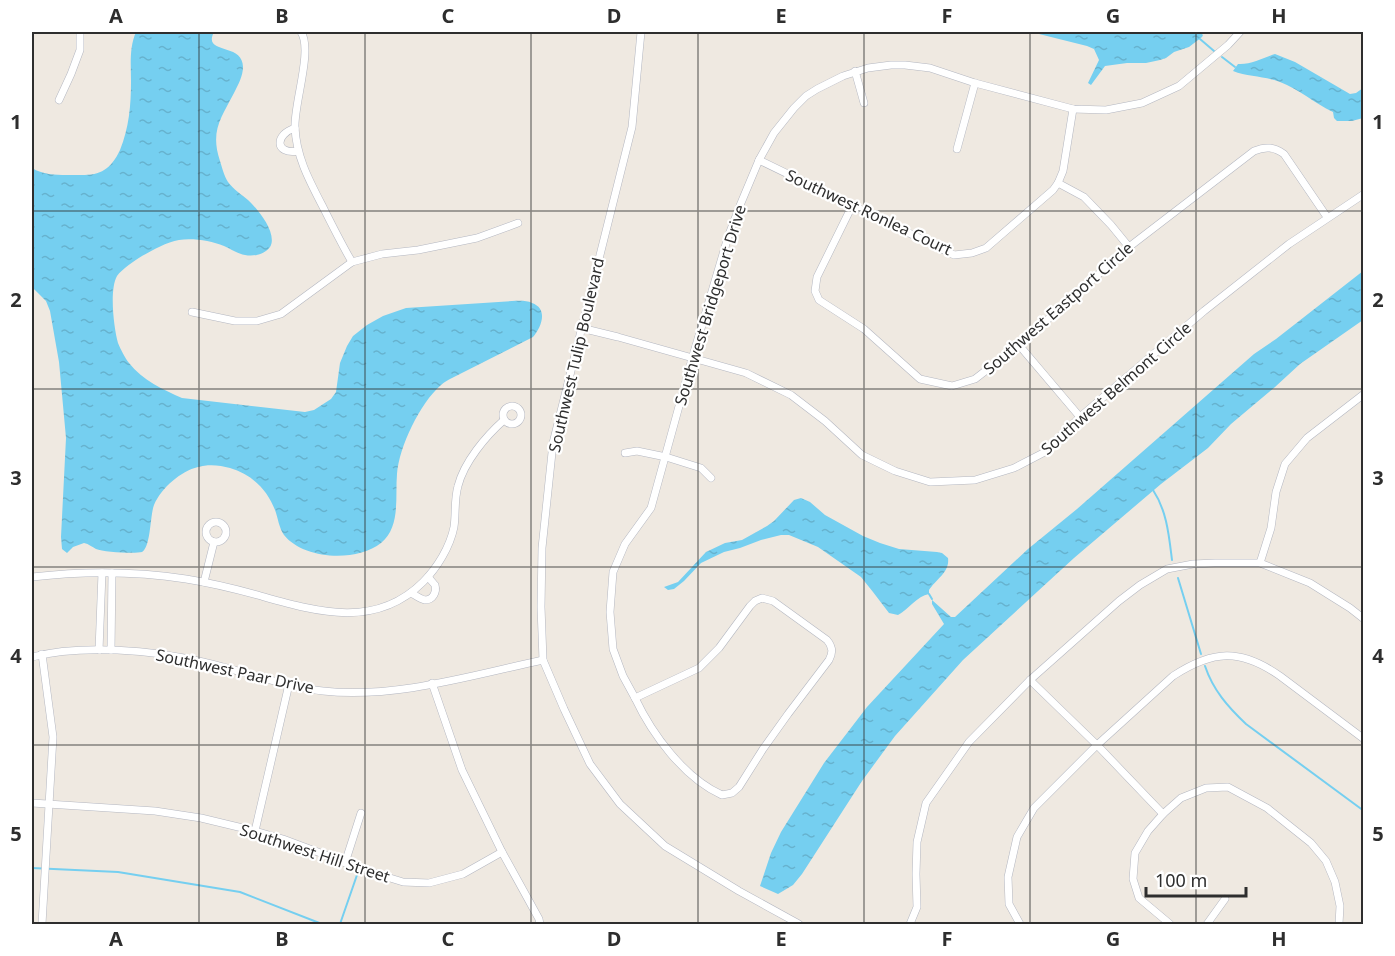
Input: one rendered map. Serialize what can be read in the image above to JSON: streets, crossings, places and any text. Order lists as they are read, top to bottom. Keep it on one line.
{"streets":{"street":["Southwest Ronlea Court","Southwest Bridgeport Drive","Southwest Eastport Circle","Southwest Tulip Boulevard","Southwest Belmont Circle","Southwest Paar Drive","Southwest Hill Street"]},"crossings":[["Southwest Ronlea Court","Southwest Bridgeport Drive"],["Southwest Ronlea Court","Southwest Eastport Circle"],["Southwest Bridgeport Drive","Southwest Belmont Circle"],["Southwest Eastport Circle","Southwest Belmont Circle"],["Southwest Tulip Boulevard","Southwest Belmont Circle"],["Southwest Tulip Boulevard","Southwest Paar Drive"]],"scale_bar":"100 m","grid":{"columns":["A","B","C","D","E","F","G","H"],"rows":["1","2","3","4","5"]}}
